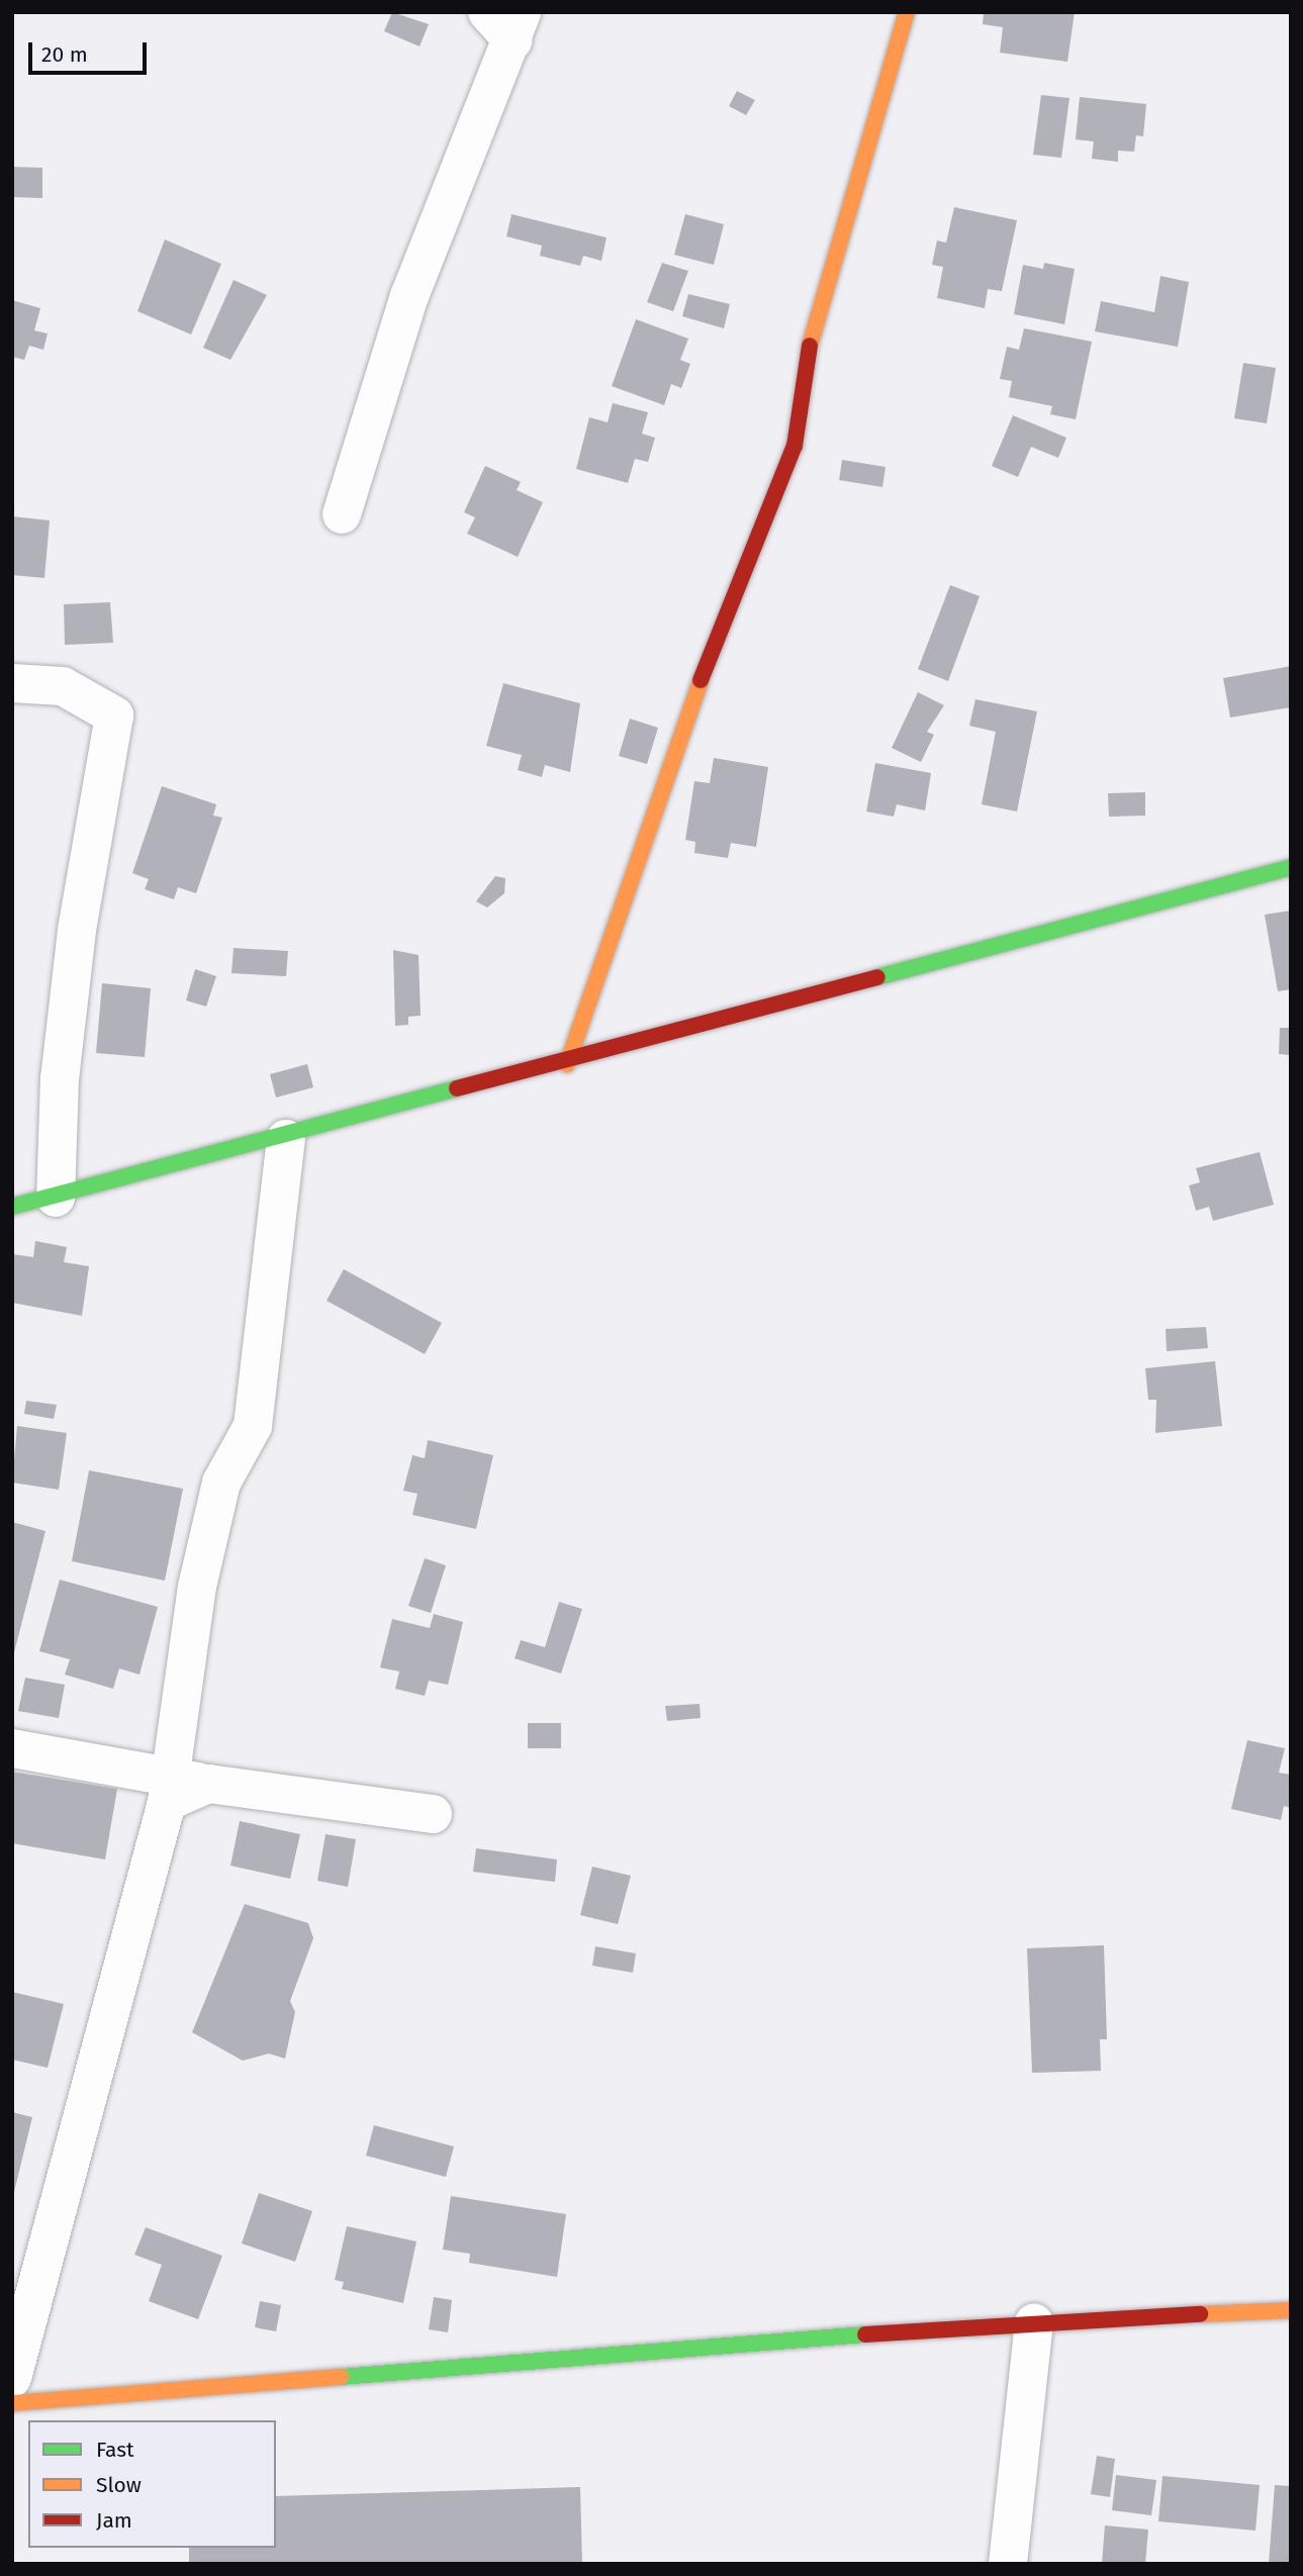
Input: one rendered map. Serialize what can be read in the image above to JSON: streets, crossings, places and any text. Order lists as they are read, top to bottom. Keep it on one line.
{"legend":["Fast","Slow","Jam"],"scale_bar":"20 m"}
